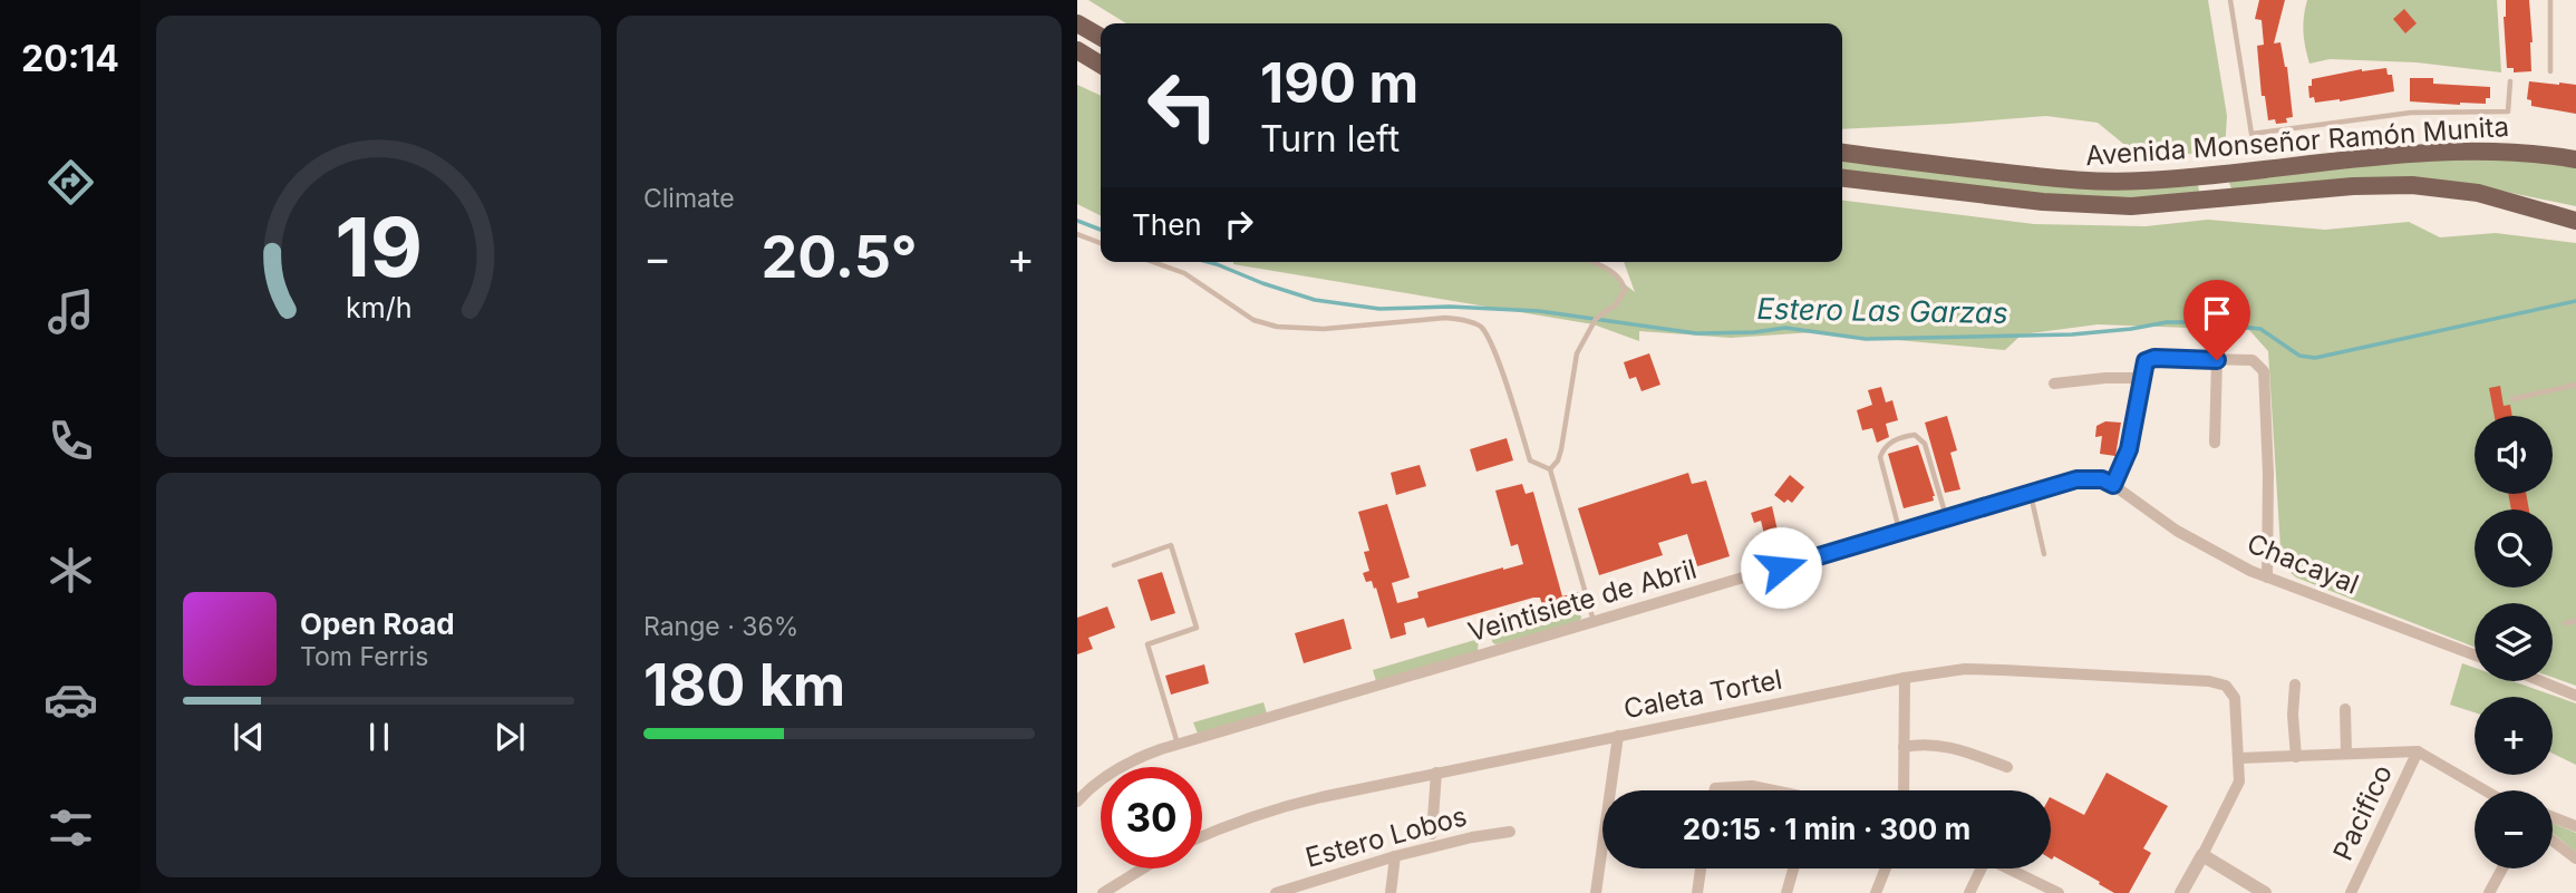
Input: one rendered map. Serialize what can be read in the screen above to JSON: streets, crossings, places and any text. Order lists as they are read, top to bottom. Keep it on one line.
{"streets":{"main road":["Avenida Monseñor Ramón Munita"],"street":["Chacayal","Veintisiete de Abril","Caleta Tortel","Pacifico","Estero Lobos"]},"crossings":[["Chacayal","Veintisiete de Abril"]],"water":["Estero Las Garzas"],"page":{"tabs":"20:14","tile":["Climate",["Range · 36%","180 km"]],"turn":["190 m","Turn left"],"then":"Then","heat":["−","20.5°","+"],"map_buttons":["+","−"],"song":["Open Road","Tom Ferris"],"limit":"30","trip":"20:15 · 1 min · 300 m","gauge":["19","km/h"]}}
